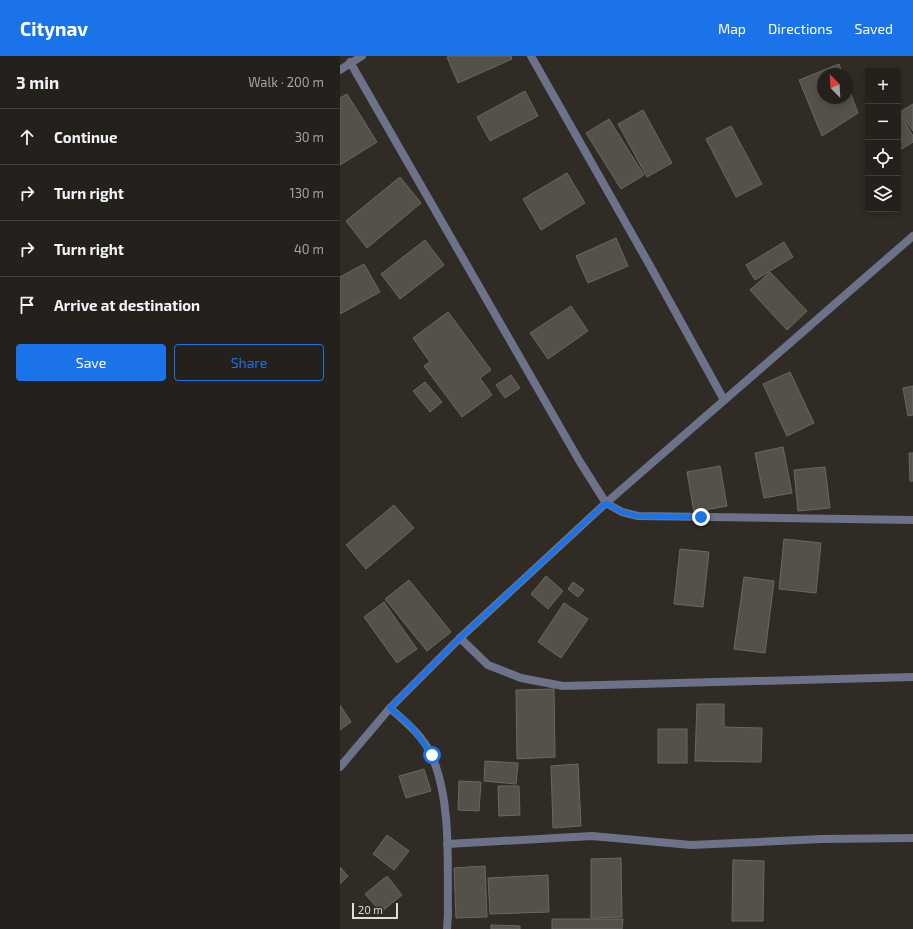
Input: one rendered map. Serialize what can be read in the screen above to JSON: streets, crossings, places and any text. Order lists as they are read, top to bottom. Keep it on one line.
{"scale_bar":"20 m","north":"top left","page":{"header":"Citynav","nav":["Map","Directions","Saved"],"heading":["3 min","Walk · 200 m"],"map_buttons":["+","−"],"list":[["Continue","30 m"],["Turn right","130 m"],["Turn right","40 m"],"Arrive at destination"],"buttons":["Save","Share"],"scale":"20 m"}}
